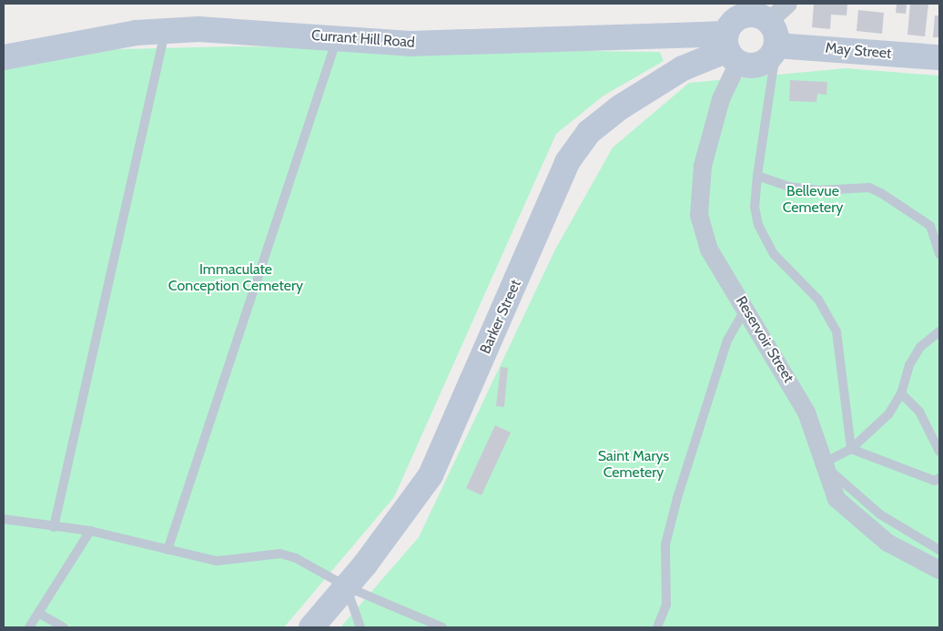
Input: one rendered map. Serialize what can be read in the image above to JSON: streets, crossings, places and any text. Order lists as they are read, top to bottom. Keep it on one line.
{"streets":{"main road":["Currant Hill Road","May Street","Barker Street"],"street":["Reservoir Street"]},"crossings":[["Currant Hill Road","May Street"],["Currant Hill Road","Barker Street"],["Currant Hill Road","Reservoir Street"],["May Street","Barker Street"],["May Street","Reservoir Street"],["Barker Street","Reservoir Street"]],"parks":["Bellevue Cemetery","Immaculate Conception Cemetery","Saint Marys Cemetery"]}
